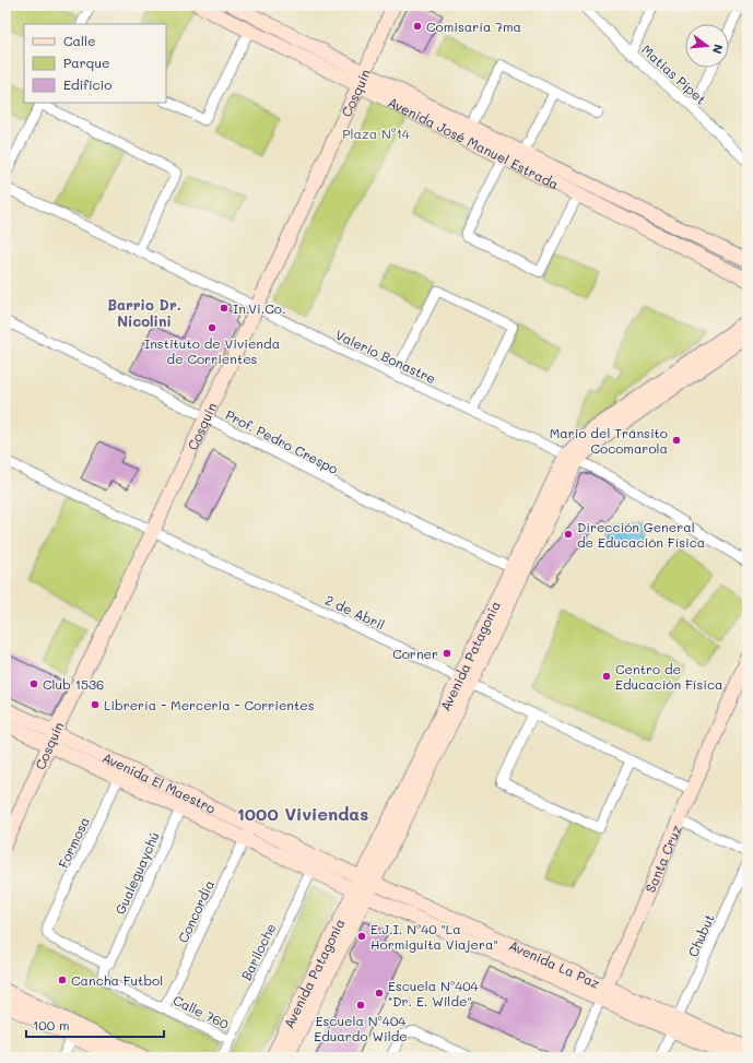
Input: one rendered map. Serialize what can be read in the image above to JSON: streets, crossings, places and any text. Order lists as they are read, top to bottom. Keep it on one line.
{"streets":{"main road":["Cosquín","Avenida José Manuel Estrada","Avenida Patagonia","Avenida El Maestro","Santa Cruz","Avenida La Paz"],"street":["Matias Pipet","Valerio Bonastre","Prof. Pedro Crespo","2 de Abril","Formosa","Gualeguaychú","Concordia","Chubut","Bariloche","Calle 760"]},"crossings":[["Cosquín","Avenida José Manuel Estrada"],["Cosquín","Valerio Bonastre"],["Cosquín","Prof. Pedro Crespo"],["Cosquín","2 de Abril"],["Cosquín","Avenida El Maestro"],["Valerio Bonastre","Avenida Patagonia"],["Prof. Pedro Crespo","Avenida Patagonia"],["2 de Abril","Avenida Patagonia"],["2 de Abril","Santa Cruz"],["Avenida Patagonia","Avenida El Maestro"],["Avenida Patagonia","Avenida La Paz"],["Avenida El Maestro","Formosa"],["Avenida El Maestro","Gualeguaychú"],["Avenida El Maestro","Concordia"],["Avenida El Maestro","Bariloche"],["Avenida El Maestro","Avenida La Paz"],["Formosa","Gualeguaychú"],["Formosa","Calle 760"],["Santa Cruz","Avenida La Paz"],["Gualeguaychú","Calle 760"],["Concordia","Calle 760"],["Chubut","Avenida La Paz"],["Bariloche","Calle 760"]],"districts":["Barrio Dr. Nicolini","1000 Viviendas"],"parks":["Plaza N°14"],"places":["Comisaría 7ma","In.Vi.Co.","Instituto de Vivienda de Corrientes","Mario del Tránsito Cocomarola","Dirección General de Educación Física","Corner","Centro de Educación Física","Club 1536","Librería - Merceria - Corrientes","E.J.I. Nº40 \"La Hormiguita Viajera\"","Cancha Futbol","Escuela Nº404 \"Dr. E. Wilde\"","Escuela Nº404 Eduardo Wilde"],"legend":["Calle","Parque","Edificio"],"scale_bar":"100 m","north":"right"}
